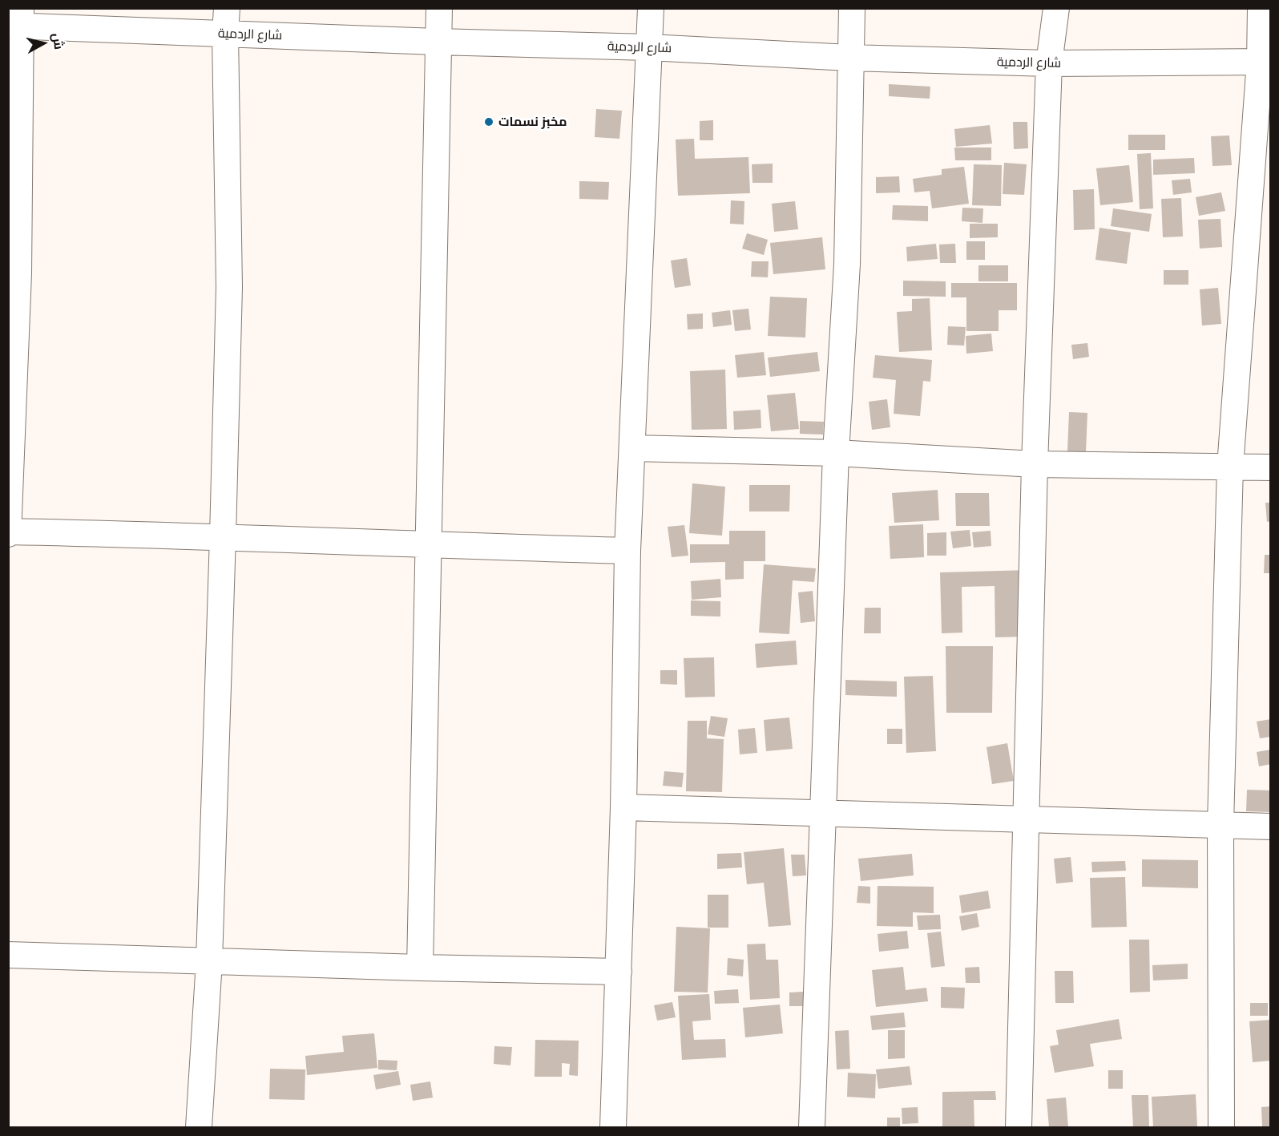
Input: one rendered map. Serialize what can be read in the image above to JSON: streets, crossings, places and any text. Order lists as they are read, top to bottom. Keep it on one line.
{"streets":{"street":["شارع الردمية"]},"places":["مخبز نسمات"],"north":"right"}
